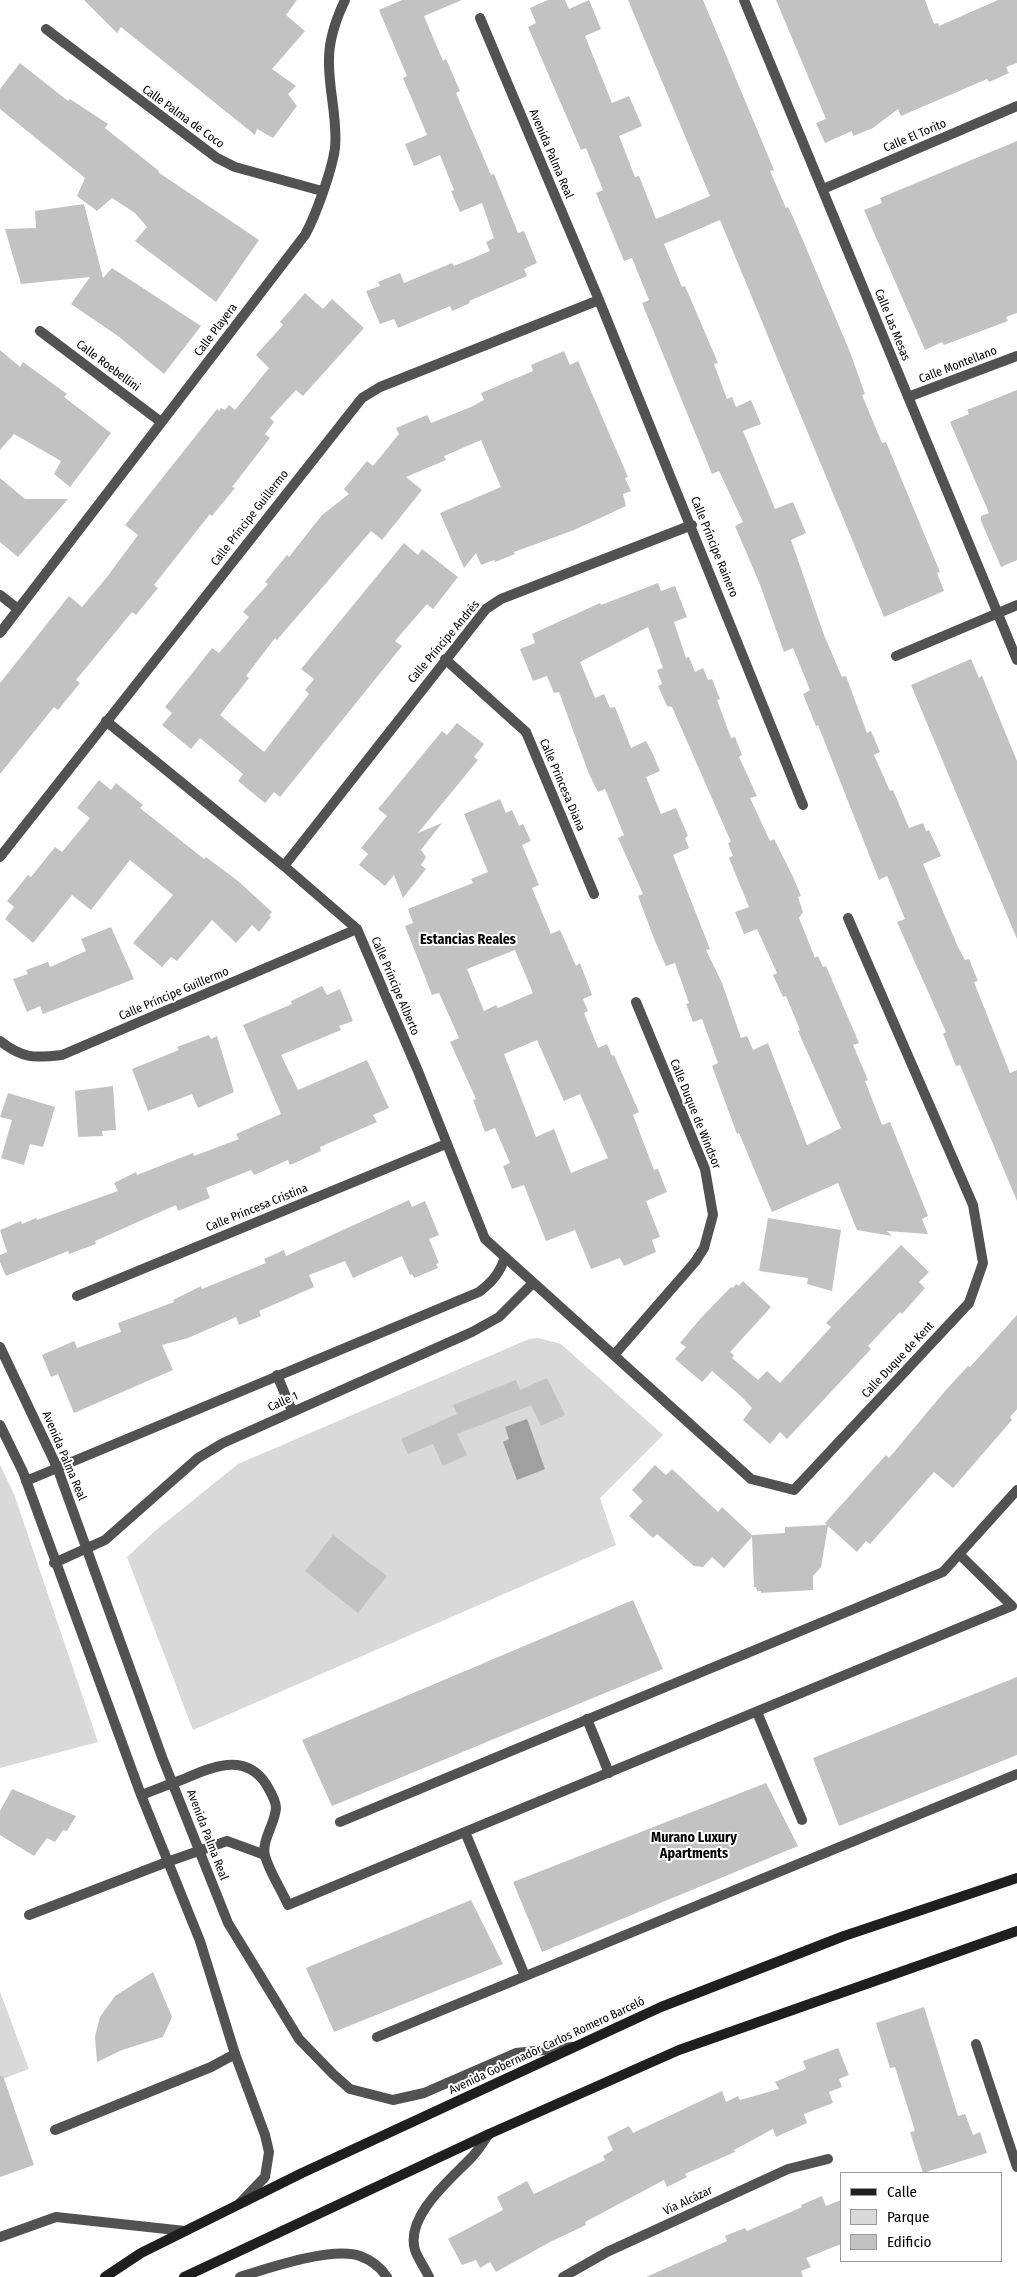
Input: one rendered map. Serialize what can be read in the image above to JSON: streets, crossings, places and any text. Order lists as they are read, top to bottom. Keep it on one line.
{"streets":{"main road":["Avenida Gobernador Carlos Romero Barceló"],"street":["Calle Palma de Coco","Calle El Torito","Avenida Palma Real","Calle Las Mesas","Calle Playera","Calle Montellano","Calle Roebellini","Calle Príncipe Guillermo","Calle Príncipe Rainero","Calle Príncipe Andrés","Calle Princesa Diana","Calle Príncipe Alberto","Calle Duque de Windsor","Calle Princesa Cristina","Calle Duque de Kent","Calle 1","Vía Alcázar"]},"crossings":[["Calle Palma de Coco","Calle Playera"],["Calle El Torito","Calle Las Mesas"],["Avenida Palma Real","Calle Príncipe Guillermo"],["Avenida Palma Real","Calle Príncipe Rainero"],["Avenida Palma Real","Calle 1"],["Avenida Palma Real","Avenida Gobernador Carlos Romero Barceló"],["Calle Las Mesas","Calle Montellano"],["Calle Playera","Calle Roebellini"],["Calle Príncipe Guillermo","Calle Príncipe Rainero"],["Calle Príncipe Guillermo","Calle Príncipe Alberto"],["Calle Príncipe Rainero","Calle Príncipe Andrés"],["Calle Príncipe Andrés","Calle Princesa Diana"],["Calle Príncipe Andrés","Calle Príncipe Alberto"],["Calle Príncipe Alberto","Calle Princesa Cristina"],["Calle Príncipe Alberto","Calle Duque de Kent"],["Calle Príncipe Alberto","Calle 1"],["Calle Duque de Windsor","Calle Duque de Kent"],["Calle Duque de Kent","Calle 1"]],"districts":["Estancias Reales","Murano Luxury Apartments"],"legend":["Calle","Parque","Edificio"]}
